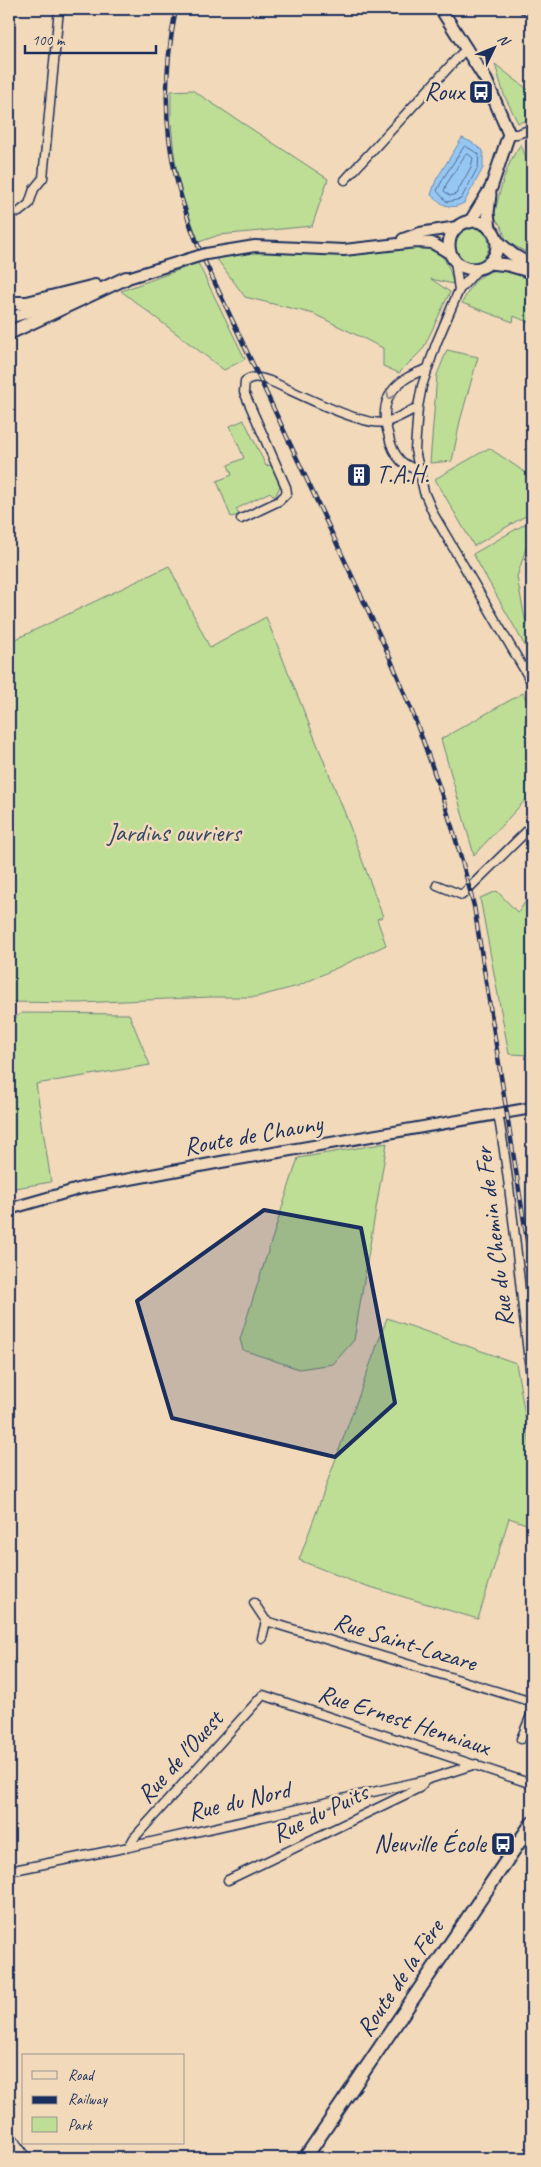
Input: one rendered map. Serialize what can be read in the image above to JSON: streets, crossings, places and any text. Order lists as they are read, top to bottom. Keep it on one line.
{"streets":{"main road":["Route de la Fère"],"street":["Route de Chauny","Rue du Chemin de Fer","Rue Saint-Lazare","Rue Ernest Henniaux","Rue de l'Ouest","Rue du Nord","Rue du Puits"]},"crossings":[["Route de Chauny","Rue du Chemin de Fer"],["Rue Ernest Henniaux","Rue de l'Ouest"],["Rue Ernest Henniaux","Rue du Nord"],["Rue de l'Ouest","Rue du Nord"],["Rue du Nord","Rue du Puits"]],"parks":["Jardins ouvriers"],"places":{"bus stop":["Roux","Neuville École"],"building":["T.A.H."]},"legend":["Road","Railway","Park"],"scale_bar":"100 m","north":"top right"}
